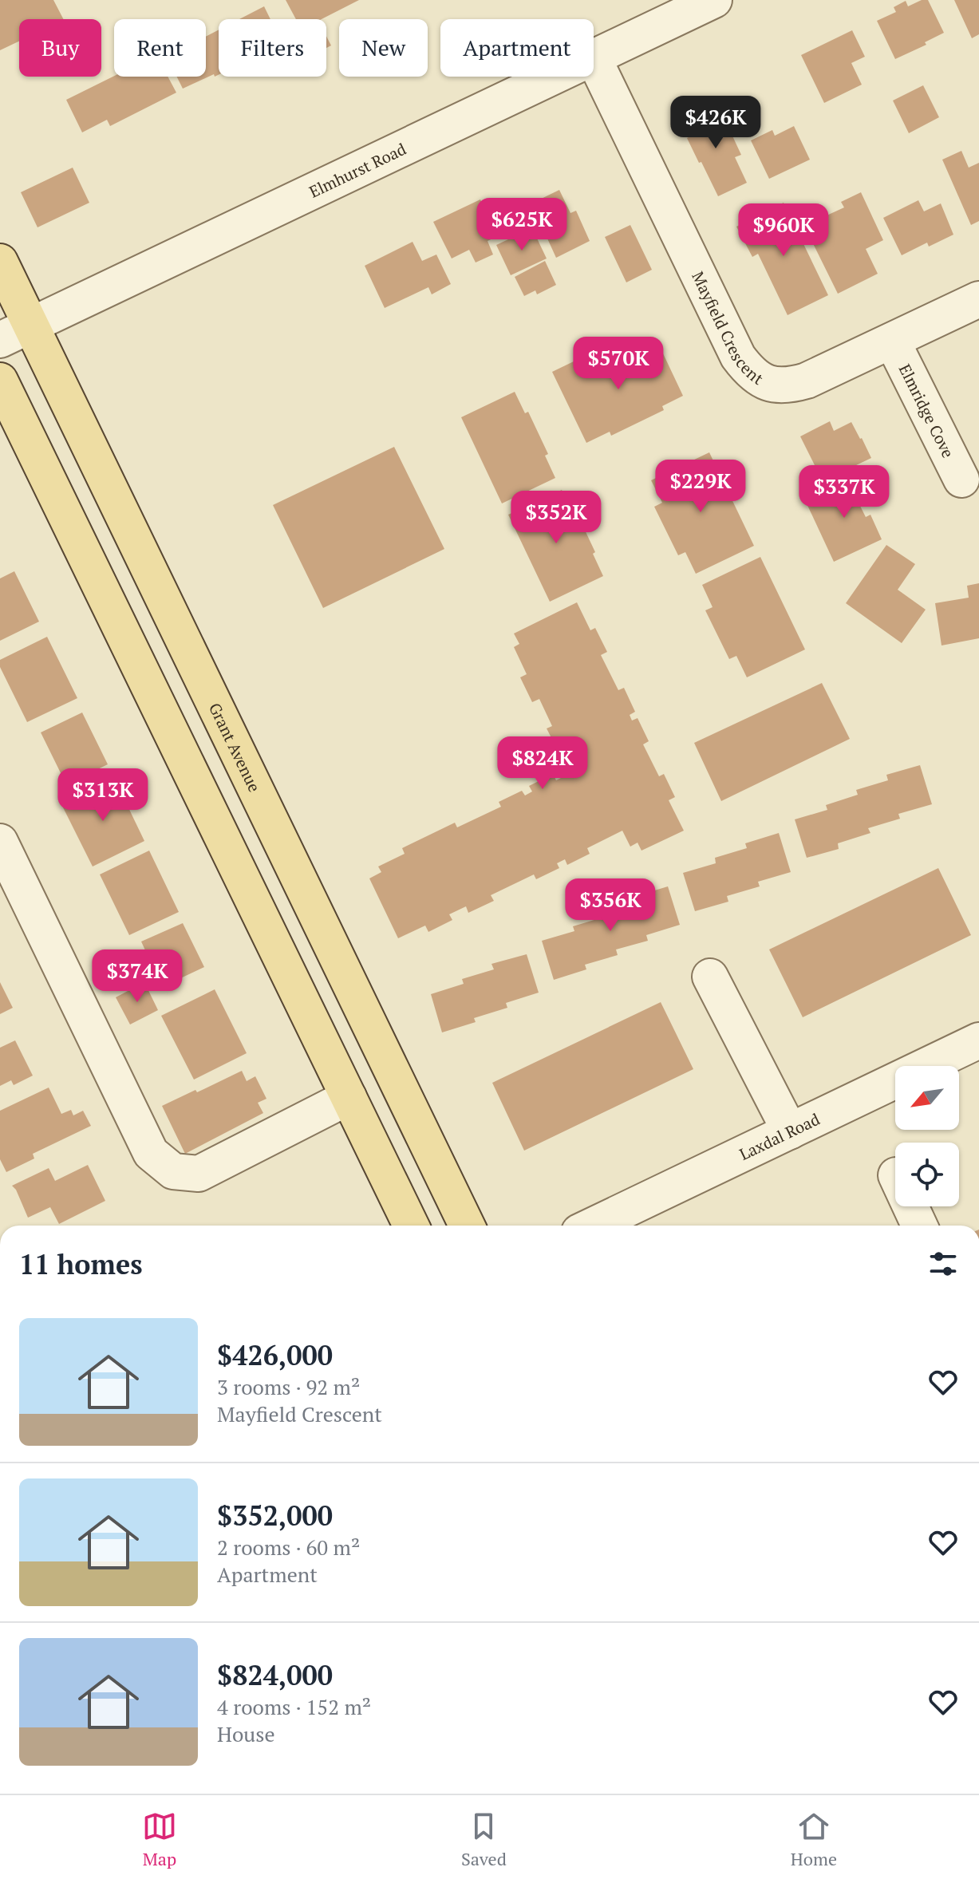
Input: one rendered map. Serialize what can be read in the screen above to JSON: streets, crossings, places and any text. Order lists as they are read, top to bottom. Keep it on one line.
{"streets":{"main road":["Grant Avenue"],"street":["Elmhurst Road","Mayfield Crescent","Elmridge Cove","Laxdal Road"]},"crossings":[["Elmhurst Road","Grant Avenue"],["Mayfield Crescent","Elmridge Cove"]],"north":"bottom left","page":{"chip":["Buy","Rent","Filters","New","Apartment"],"price":["$426K","$625K","$960K","$570K","$229K","$337K","$352K","$824K","$313K","$356K","$374K"],"heading":"11 homes","list":[{"name":"$426,000","note":"3 rooms · 92 m² · Mayfield Crescent"},{"name":"$352,000","note":"2 rooms · 60 m² · Apartment"},{"name":"$824,000","note":"4 rooms · 152 m² · House"}],"tabs":["Map","Saved","Home"]}}
